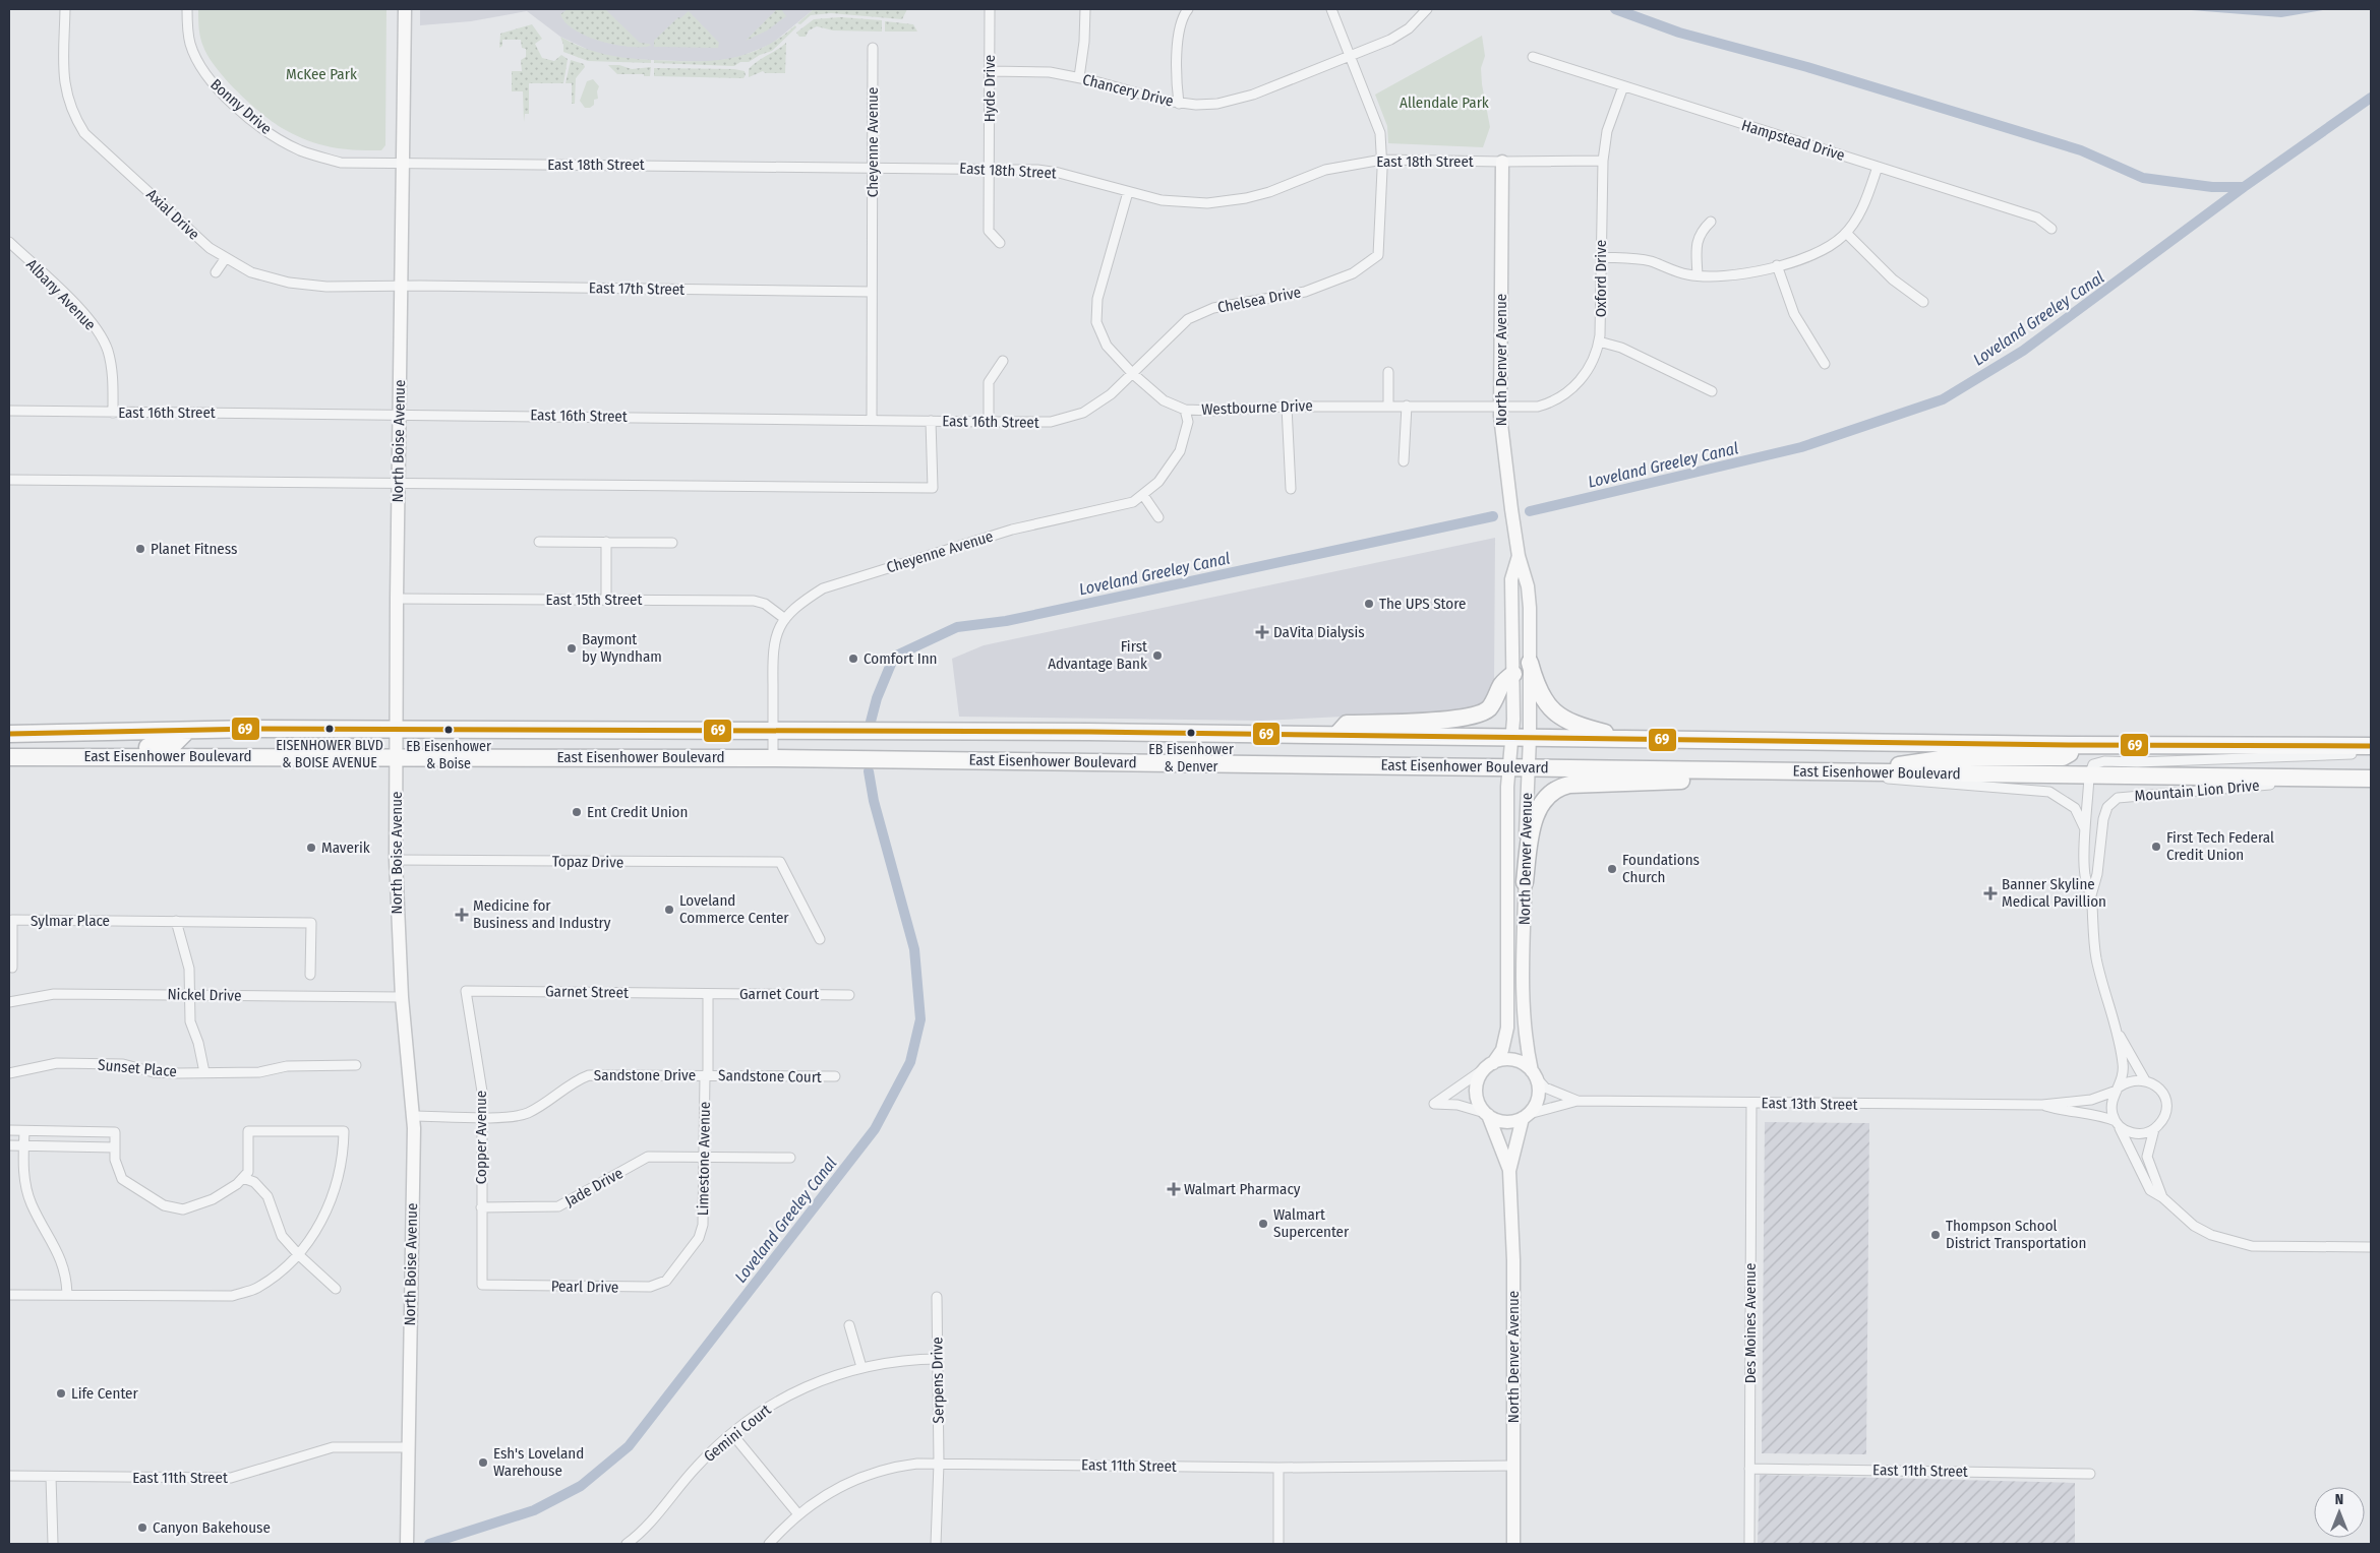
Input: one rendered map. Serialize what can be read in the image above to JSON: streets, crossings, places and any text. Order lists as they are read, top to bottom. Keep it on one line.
{"streets":{"highway":["East Eisenhower Boulevard"],"street":["Hyde Drive","Chancery Drive","Bonny Drive","Hampstead Drive","Cheyenne Avenue","East 18th Street","Axial Drive","Oxford Drive","East 17th Street","Albany Avenue","Chelsea Drive","North Denver Avenue","Westbourne Drive","East 16th Street","North Boise Avenue","East 15th Street","Mountain Lion Drive","Topaz Drive","Sylmar Place","Garnet Street","Garnet Court","Nickel Drive","Sunset Place","Sandstone Drive","Sandstone Court","East 13th Street","Copper Avenue","Limestone Avenue","Jade Drive","Pearl Drive","Des Moines Avenue","Serpens Drive","Gemini Court","East 11th Street"]},"crossings":[["Hyde Drive","Chancery Drive"],["Hyde Drive","East 18th Street"],["Chancery Drive","Chelsea Drive"],["Bonny Drive","East 18th Street"],["Bonny Drive","North Boise Avenue"],["Hampstead Drive","Oxford Drive"],["Cheyenne Avenue","East 18th Street"],["Cheyenne Avenue","East 17th Street"],["Cheyenne Avenue","Westbourne Drive"],["Cheyenne Avenue","East 16th Street"],["Cheyenne Avenue","East 15th Street"],["Cheyenne Avenue","East Eisenhower Boulevard"],["East 18th Street","Oxford Drive"],["East 18th Street","Chelsea Drive"],["East 18th Street","North Denver Avenue"],["East 18th Street","Westbourne Drive"],["East 18th Street","North Boise Avenue"],["Axial Drive","East 17th Street"],["Axial Drive","North Boise Avenue"],["Oxford Drive","North Denver Avenue"],["Oxford Drive","Westbourne Drive"],["East 17th Street","North Boise Avenue"],["Albany Avenue","East 16th Street"],["Chelsea Drive","Westbourne Drive"],["Chelsea Drive","East 16th Street"],["North Denver Avenue","Westbourne Drive"],["North Denver Avenue","East Eisenhower Boulevard"],["North Denver Avenue","East 13th Street"],["North Denver Avenue","East 11th Street"],["Westbourne Drive","East 16th Street"],["East 16th Street","North Boise Avenue"],["North Boise Avenue","East 15th Street"],["North Boise Avenue","East Eisenhower Boulevard"],["North Boise Avenue","Topaz Drive"],["North Boise Avenue","Nickel Drive"],["North Boise Avenue","Sandstone Drive"],["North Boise Avenue","East 11th Street"],["East Eisenhower Boulevard","Mountain Lion Drive"],["Mountain Lion Drive","East 13th Street"],["Garnet Street","Garnet Court"],["Garnet Street","Copper Avenue"],["Garnet Street","Limestone Avenue"],["Garnet Court","Limestone Avenue"],["Sandstone Drive","Sandstone Court"],["Sandstone Drive","Copper Avenue"],["Sandstone Drive","Limestone Avenue"],["Sandstone Court","Limestone Avenue"],["East 13th Street","Des Moines Avenue"],["Copper Avenue","Jade Drive"],["Copper Avenue","Pearl Drive"],["Limestone Avenue","Jade Drive"],["Limestone Avenue","Pearl Drive"],["Des Moines Avenue","East 11th Street"],["Serpens Drive","Gemini Court"],["Serpens Drive","East 11th Street"]],"water":["Loveland Greeley Canal"],"parks":["McKee Park","Allendale Park"],"places":{"other":["Planet Fitness","The UPS Store","Baymont by Wyndham","First Advantage Bank","Comfort Inn","EISENHOWER BLVD & BOISE AVENUE","EB Eisenhower & Boise","EB Eisenhower & Denver","Ent Credit Union","First Tech Federal Credit Union","Maverik","Foundations Church","Loveland Commerce Center","Walmart Supercenter","Thompson School District Transportation","Life Center","Esh's Loveland Warehouse","Canyon Bakehouse"],"health":["DaVita Dialysis","Banner Skyline Medical Pavillion","Medicine for Business and Industry","Walmart Pharmacy"]},"lines":["transit line 69"],"north":"top"}
